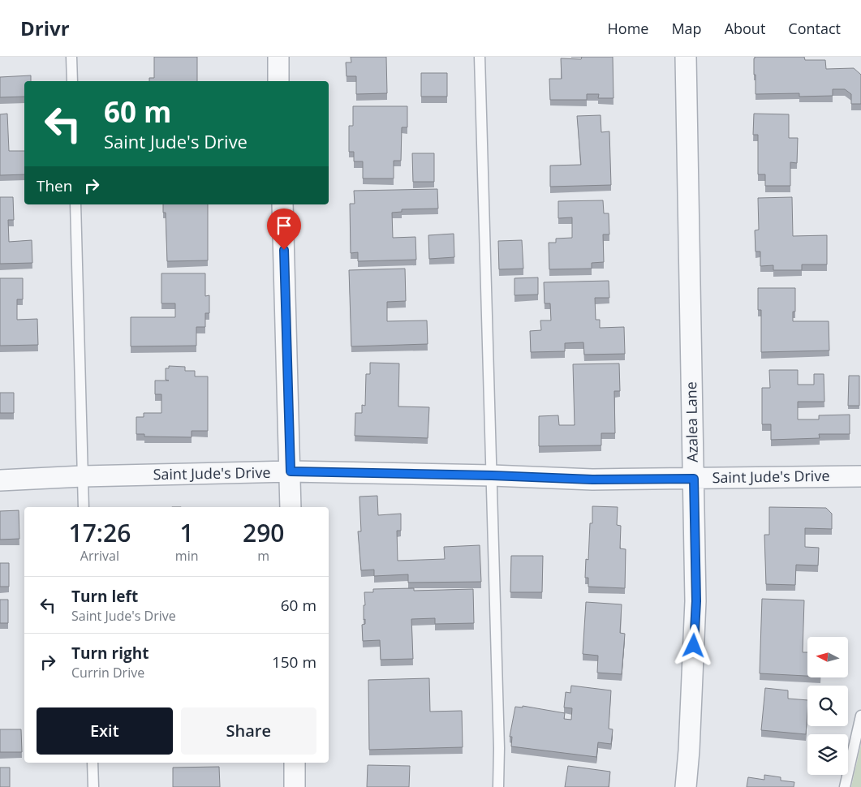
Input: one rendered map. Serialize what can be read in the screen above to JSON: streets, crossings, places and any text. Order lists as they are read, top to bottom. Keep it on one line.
{"streets":{"street":["Azalea Lane","Saint Jude's Drive"]},"crossings":[["Azalea Lane","Saint Jude's Drive"]],"north":"left","page":{"header":"Drivr","nav":["Home","Map","About","Contact"],"turn":["60 m","Saint Jude's Drive"],"then":"Then","eta":["17:26","Arrival","1","min","290","m"],"list":[{"name":"Turn left","note":"Saint Jude's Drive","value":"60 m"},{"name":"Turn right","note":"Currin Drive","value":"150 m"}],"buttons":["Exit","Share"]}}
